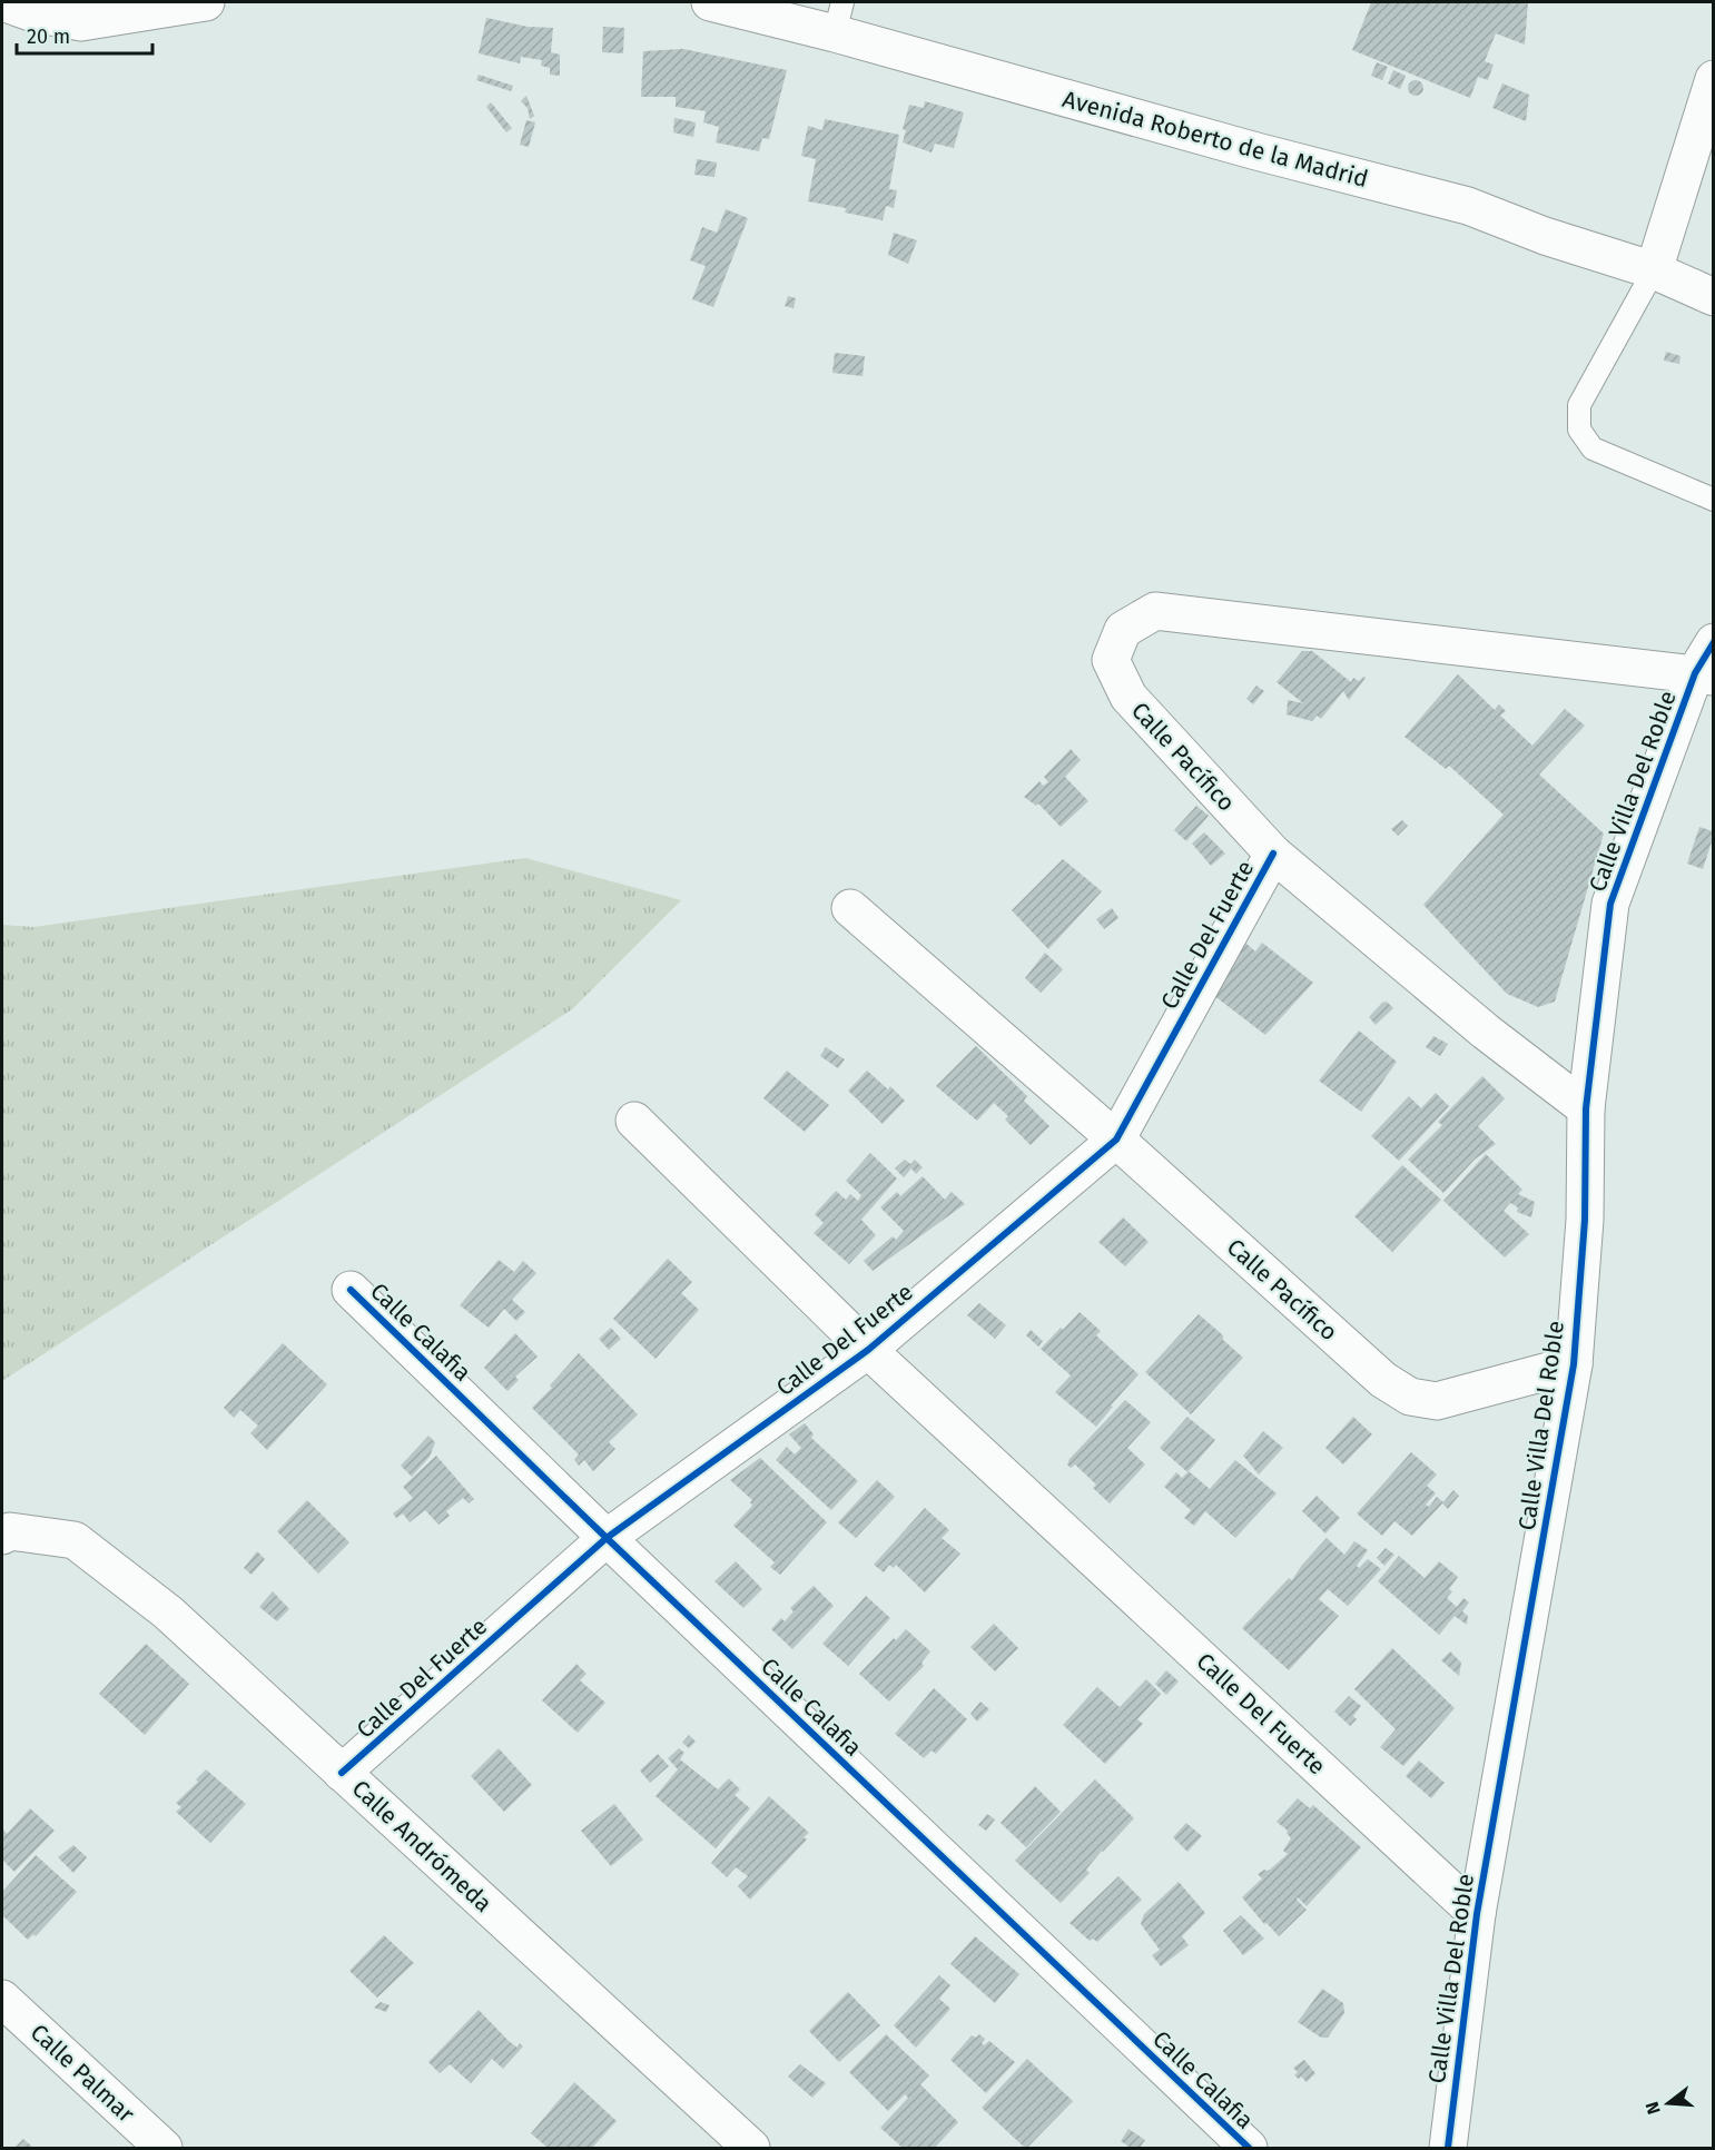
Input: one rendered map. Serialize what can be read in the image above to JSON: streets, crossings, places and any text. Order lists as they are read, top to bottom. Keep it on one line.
{"streets":{"street":["Avenida Roberto de la Madrid","Calle Pacífico","Calle Villa Del Roble","Calle Del Fuerte","Calle Calafia","Calle Andrómeda","Calle Palmar"]},"crossings":[["Calle Pacífico","Calle Villa Del Roble"],["Calle Pacífico","Calle Del Fuerte"],["Calle Villa Del Roble","Calle Del Fuerte"],["Calle Del Fuerte","Calle Calafia"],["Calle Del Fuerte","Calle Andrómeda"]],"scale_bar":"20 m","north":"left"}
